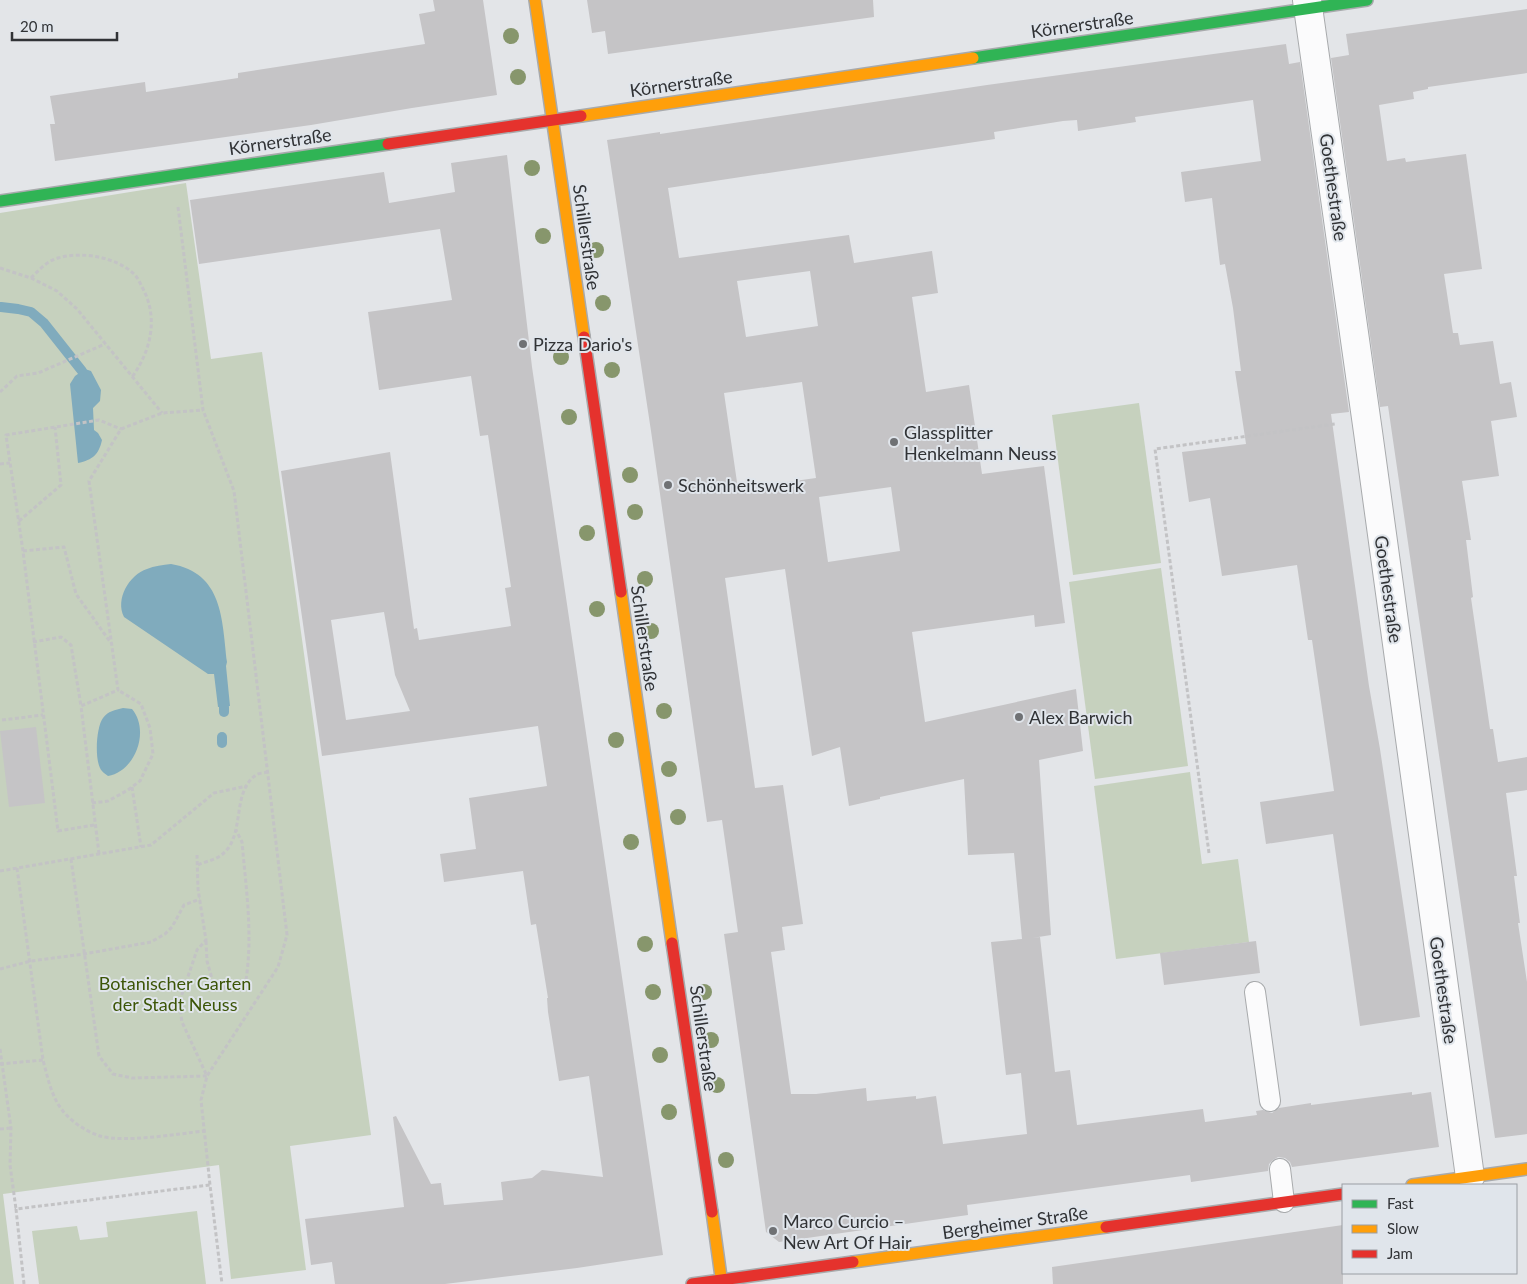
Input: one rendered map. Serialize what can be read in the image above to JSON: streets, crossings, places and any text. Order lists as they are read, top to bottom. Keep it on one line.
{"streets":{"street":["Körnerstraße","Goethestraße","Schillerstraße","Bergheimer Straße"]},"crossings":[["Körnerstraße","Goethestraße"],["Körnerstraße","Schillerstraße"],["Schillerstraße","Bergheimer Straße"]],"parks":["Botanischer Garten der Stadt Neuss"],"places":["Pizza Dario's","Glassplitter Henkelmann Neuss","Schönheitswerk","Alex Barwich","Marco Curcio – New Art Of Hair"],"legend":["Fast","Slow","Jam"],"scale_bar":"20 m"}
